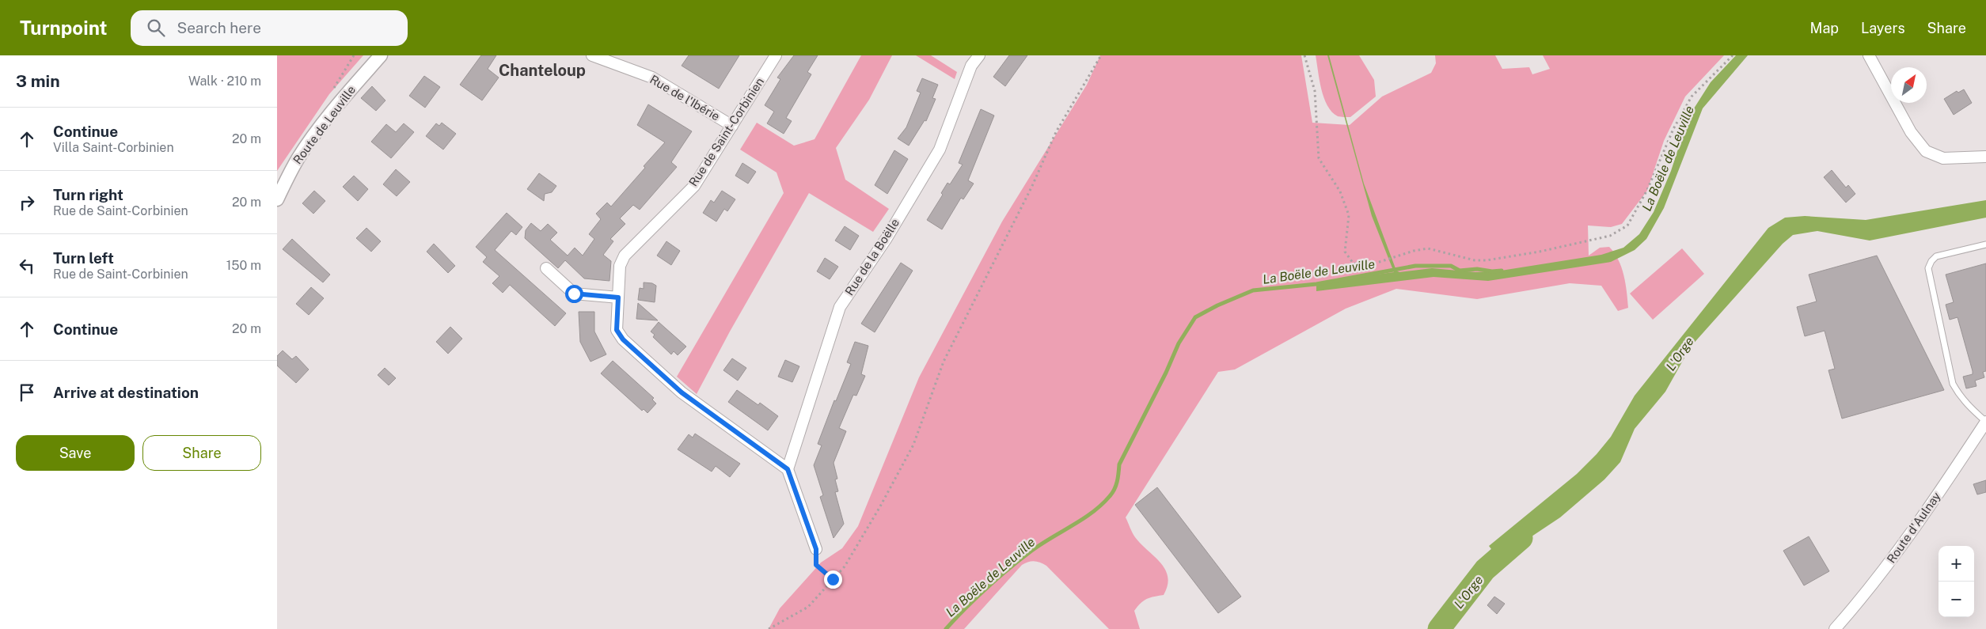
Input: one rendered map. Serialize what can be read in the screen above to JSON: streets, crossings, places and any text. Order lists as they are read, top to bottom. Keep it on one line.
{"streets":{"street":["Rue de l'Ibérie","Route de Leuville","Rue de Saint-Corbinien","Rue de la Boëlle","Route d'Aulnay"]},"crossings":[["Rue de l'Ibérie","Rue de Saint-Corbinien"],["Rue de Saint-Corbinien","Rue de la Boëlle"]],"districts":["Chanteloup"],"water":["La Boële de Leuville","L'Orge"],"north":"top right","page":{"header":"Turnpoint","search":"Search here","nav":["Map","Layers","Share"],"heading":["3 min","Walk · 210 m"],"list":[["Continue","Villa Saint-Corbinien","20 m"],["Turn right","Rue de Saint-Corbinien","20 m"],["Turn left","Rue de Saint-Corbinien","150 m"],["Continue","20 m"],"Arrive at destination"],"buttons":["Save","Share"],"map_buttons":["+","−"]}}
